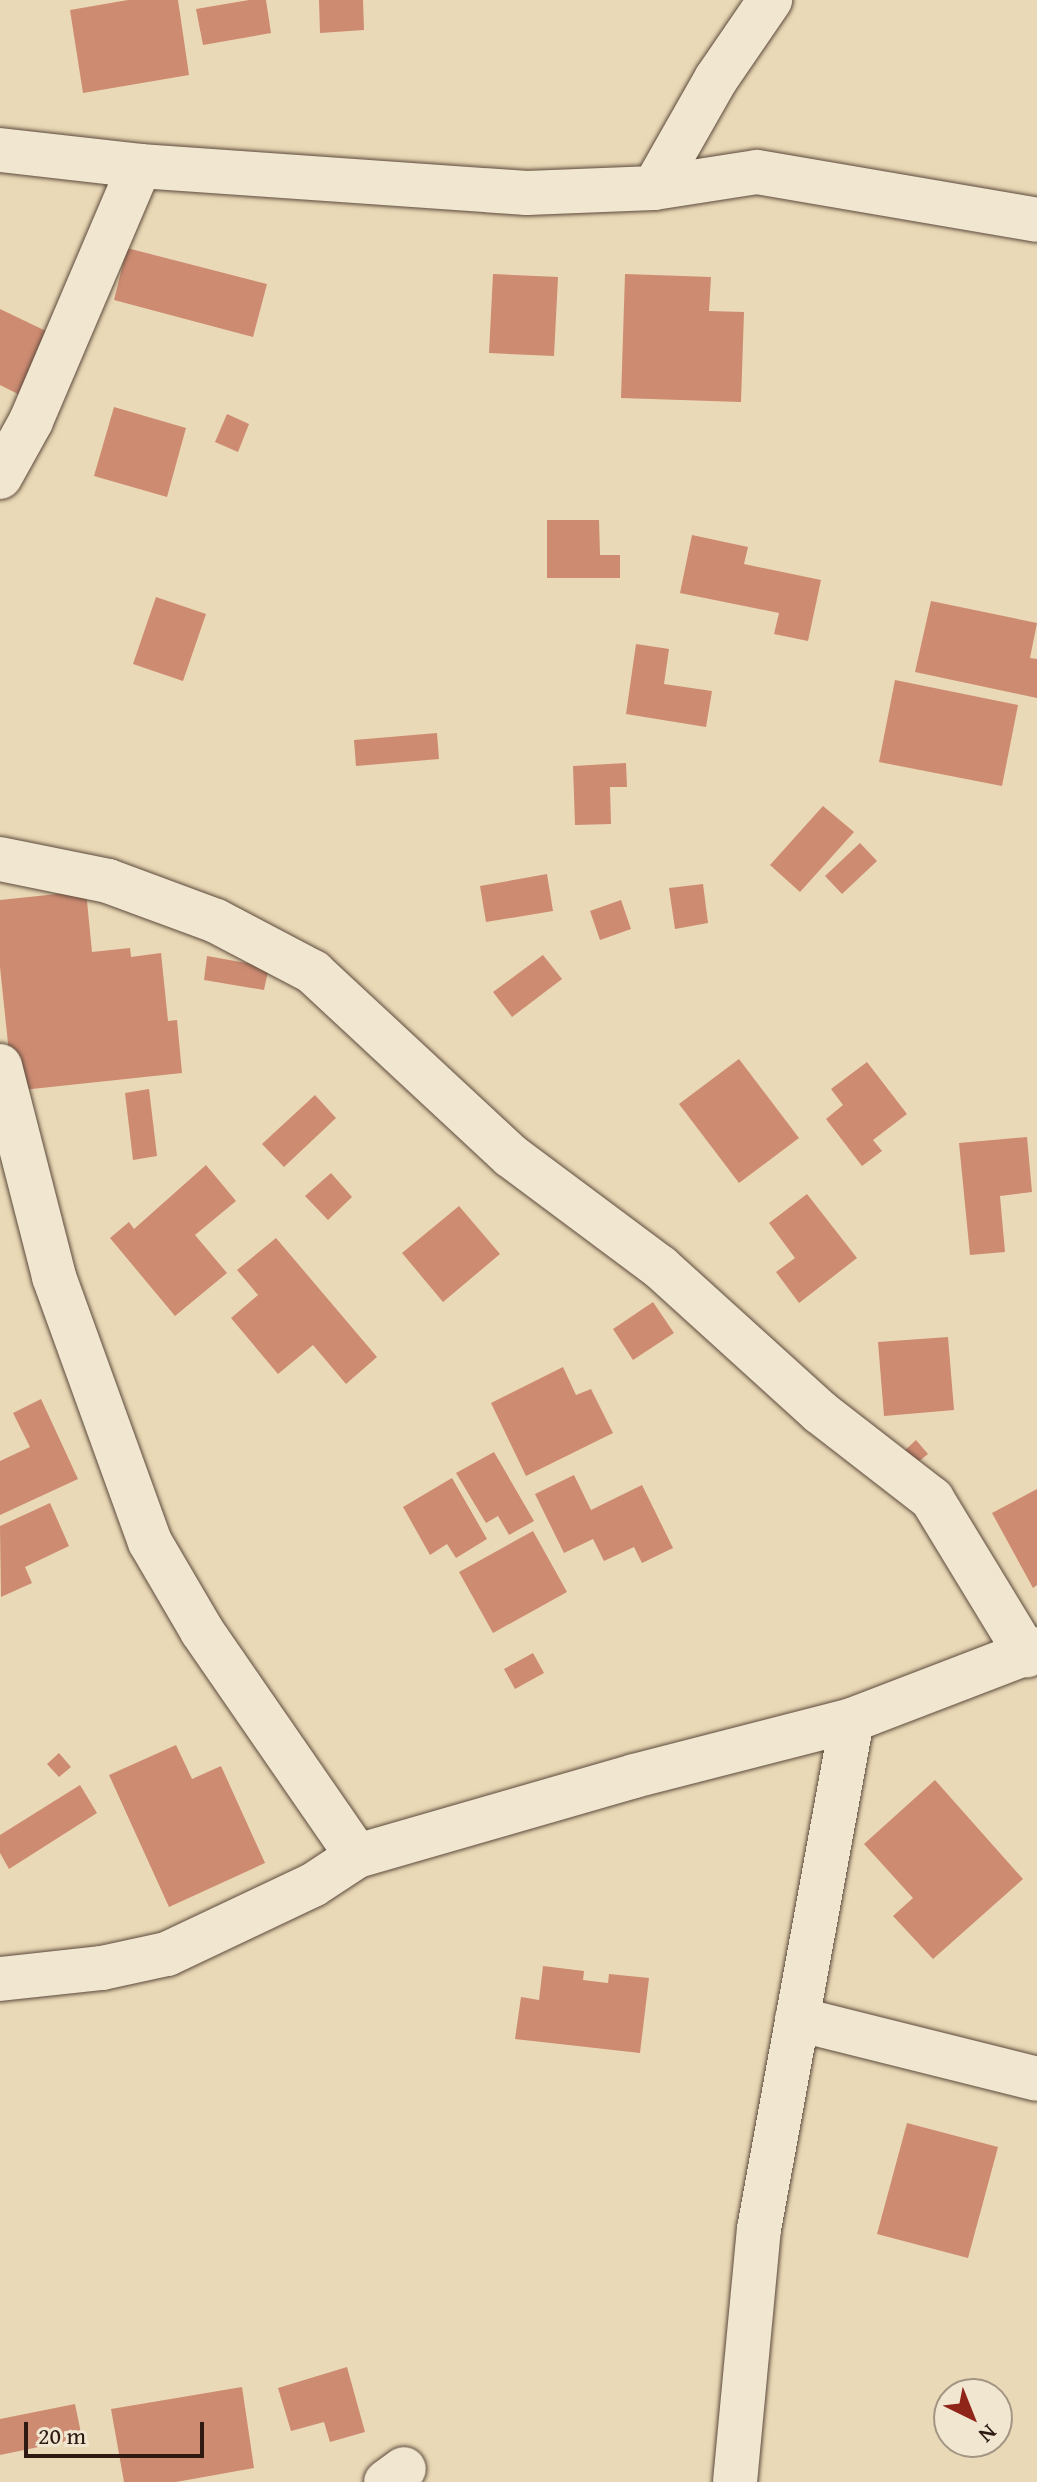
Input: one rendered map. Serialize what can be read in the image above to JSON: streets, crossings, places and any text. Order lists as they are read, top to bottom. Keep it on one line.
{"scale_bar":"20 m","north":"bottom right"}
